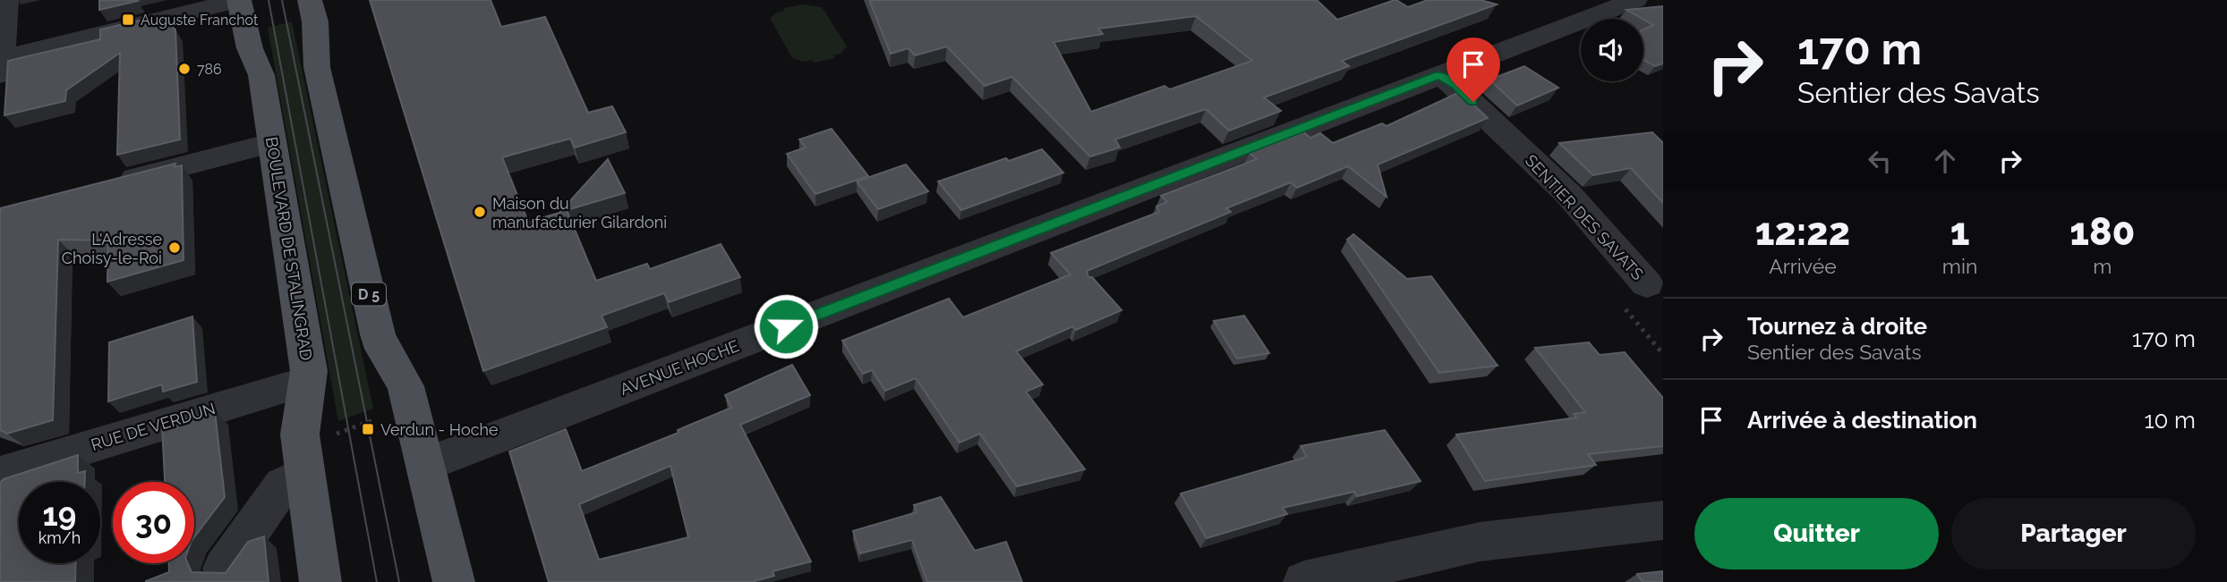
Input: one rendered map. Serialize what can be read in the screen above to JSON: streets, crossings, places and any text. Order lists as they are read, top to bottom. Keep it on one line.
{"streets":{"main road":["BOULEVARD DE STALINGRAD","D 5"],"street":["SENTIER DES SAVATS","AVENUE HOCHE","RUE DE VERDUN"]},"crossings":[["SENTIER DES SAVATS","AVENUE HOCHE"],["BOULEVARD DE STALINGRAD","RUE DE VERDUN"],["D 5","AVENUE HOCHE"]],"places":{"transit":["Auguste Franchot","Verdun - Hoche"],"other":["786","Maison du manufacturier Gilardoni","L'Adresse Choisy-le-Roi"]},"page":{"turn":["170 m","Sentier des Savats"],"eta":["12:22","Arrivée","1","min","180","m"],"list":[{"name":"Tournez à droite","note":"Sentier des Savats","value":"170 m"},{"name":"Arrivée à destination","value":"10 m"}],"speed":"19 km/h","limit":"30","buttons":["Quitter","Partager"]}}
